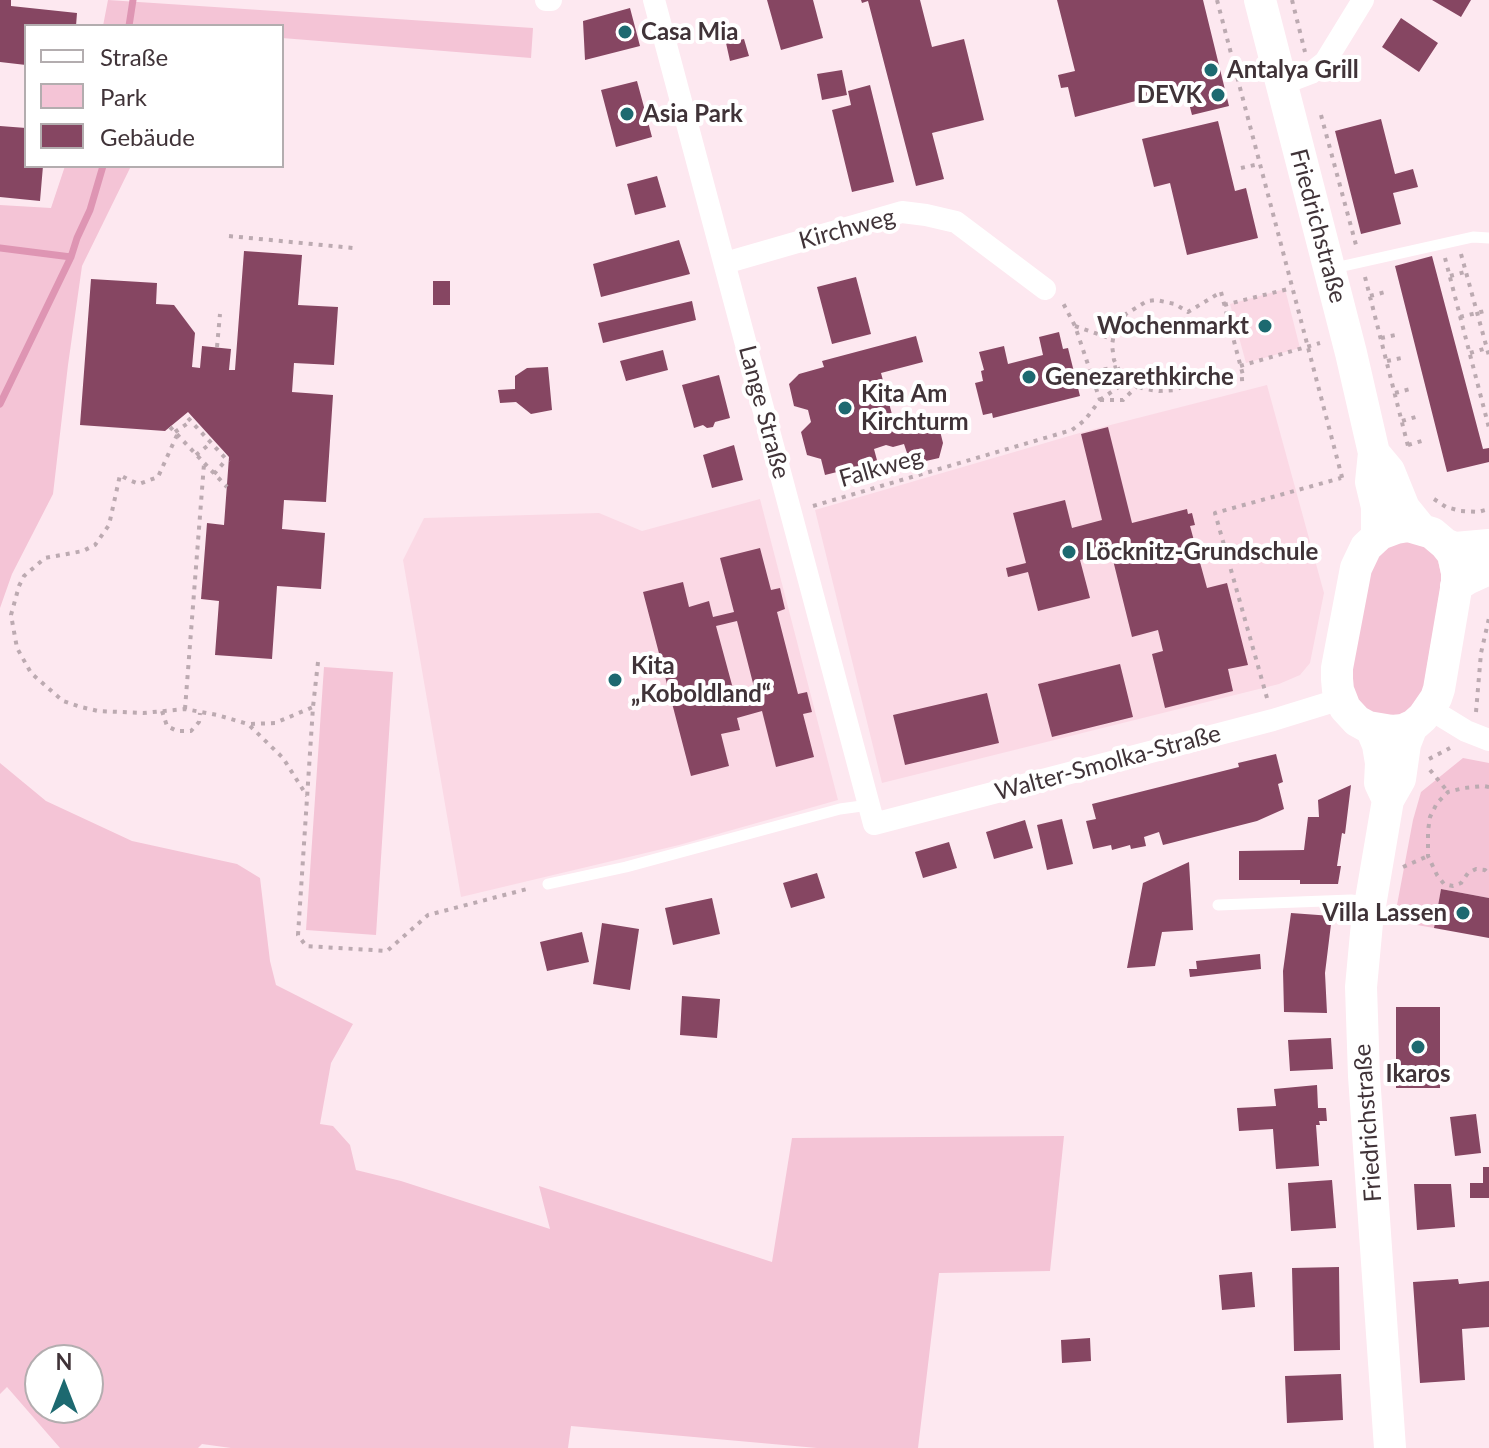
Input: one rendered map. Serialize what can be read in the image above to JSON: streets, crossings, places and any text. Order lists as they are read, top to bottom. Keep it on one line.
{"streets":{"main road":["Friedrichstraße"],"street":["Kirchweg","Lange Straße","Walter-Smolka-Straße"],"path":["Falkweg"]},"crossings":[["Kirchweg","Lange Straße"],["Lange Straße","Falkweg"],["Lange Straße","Walter-Smolka-Straße"]],"places":["Casa Mia","Antalya Grill","DEVK","Asia Park","Wochenmarkt","Genezarethkirche","Kita Am Kirchturm","Löcknitz-Grundschule","Kita „Koboldland“","Villa Lassen","Ikaros"],"legend":["Straße","Park","Gebäude"],"north":"top"}
